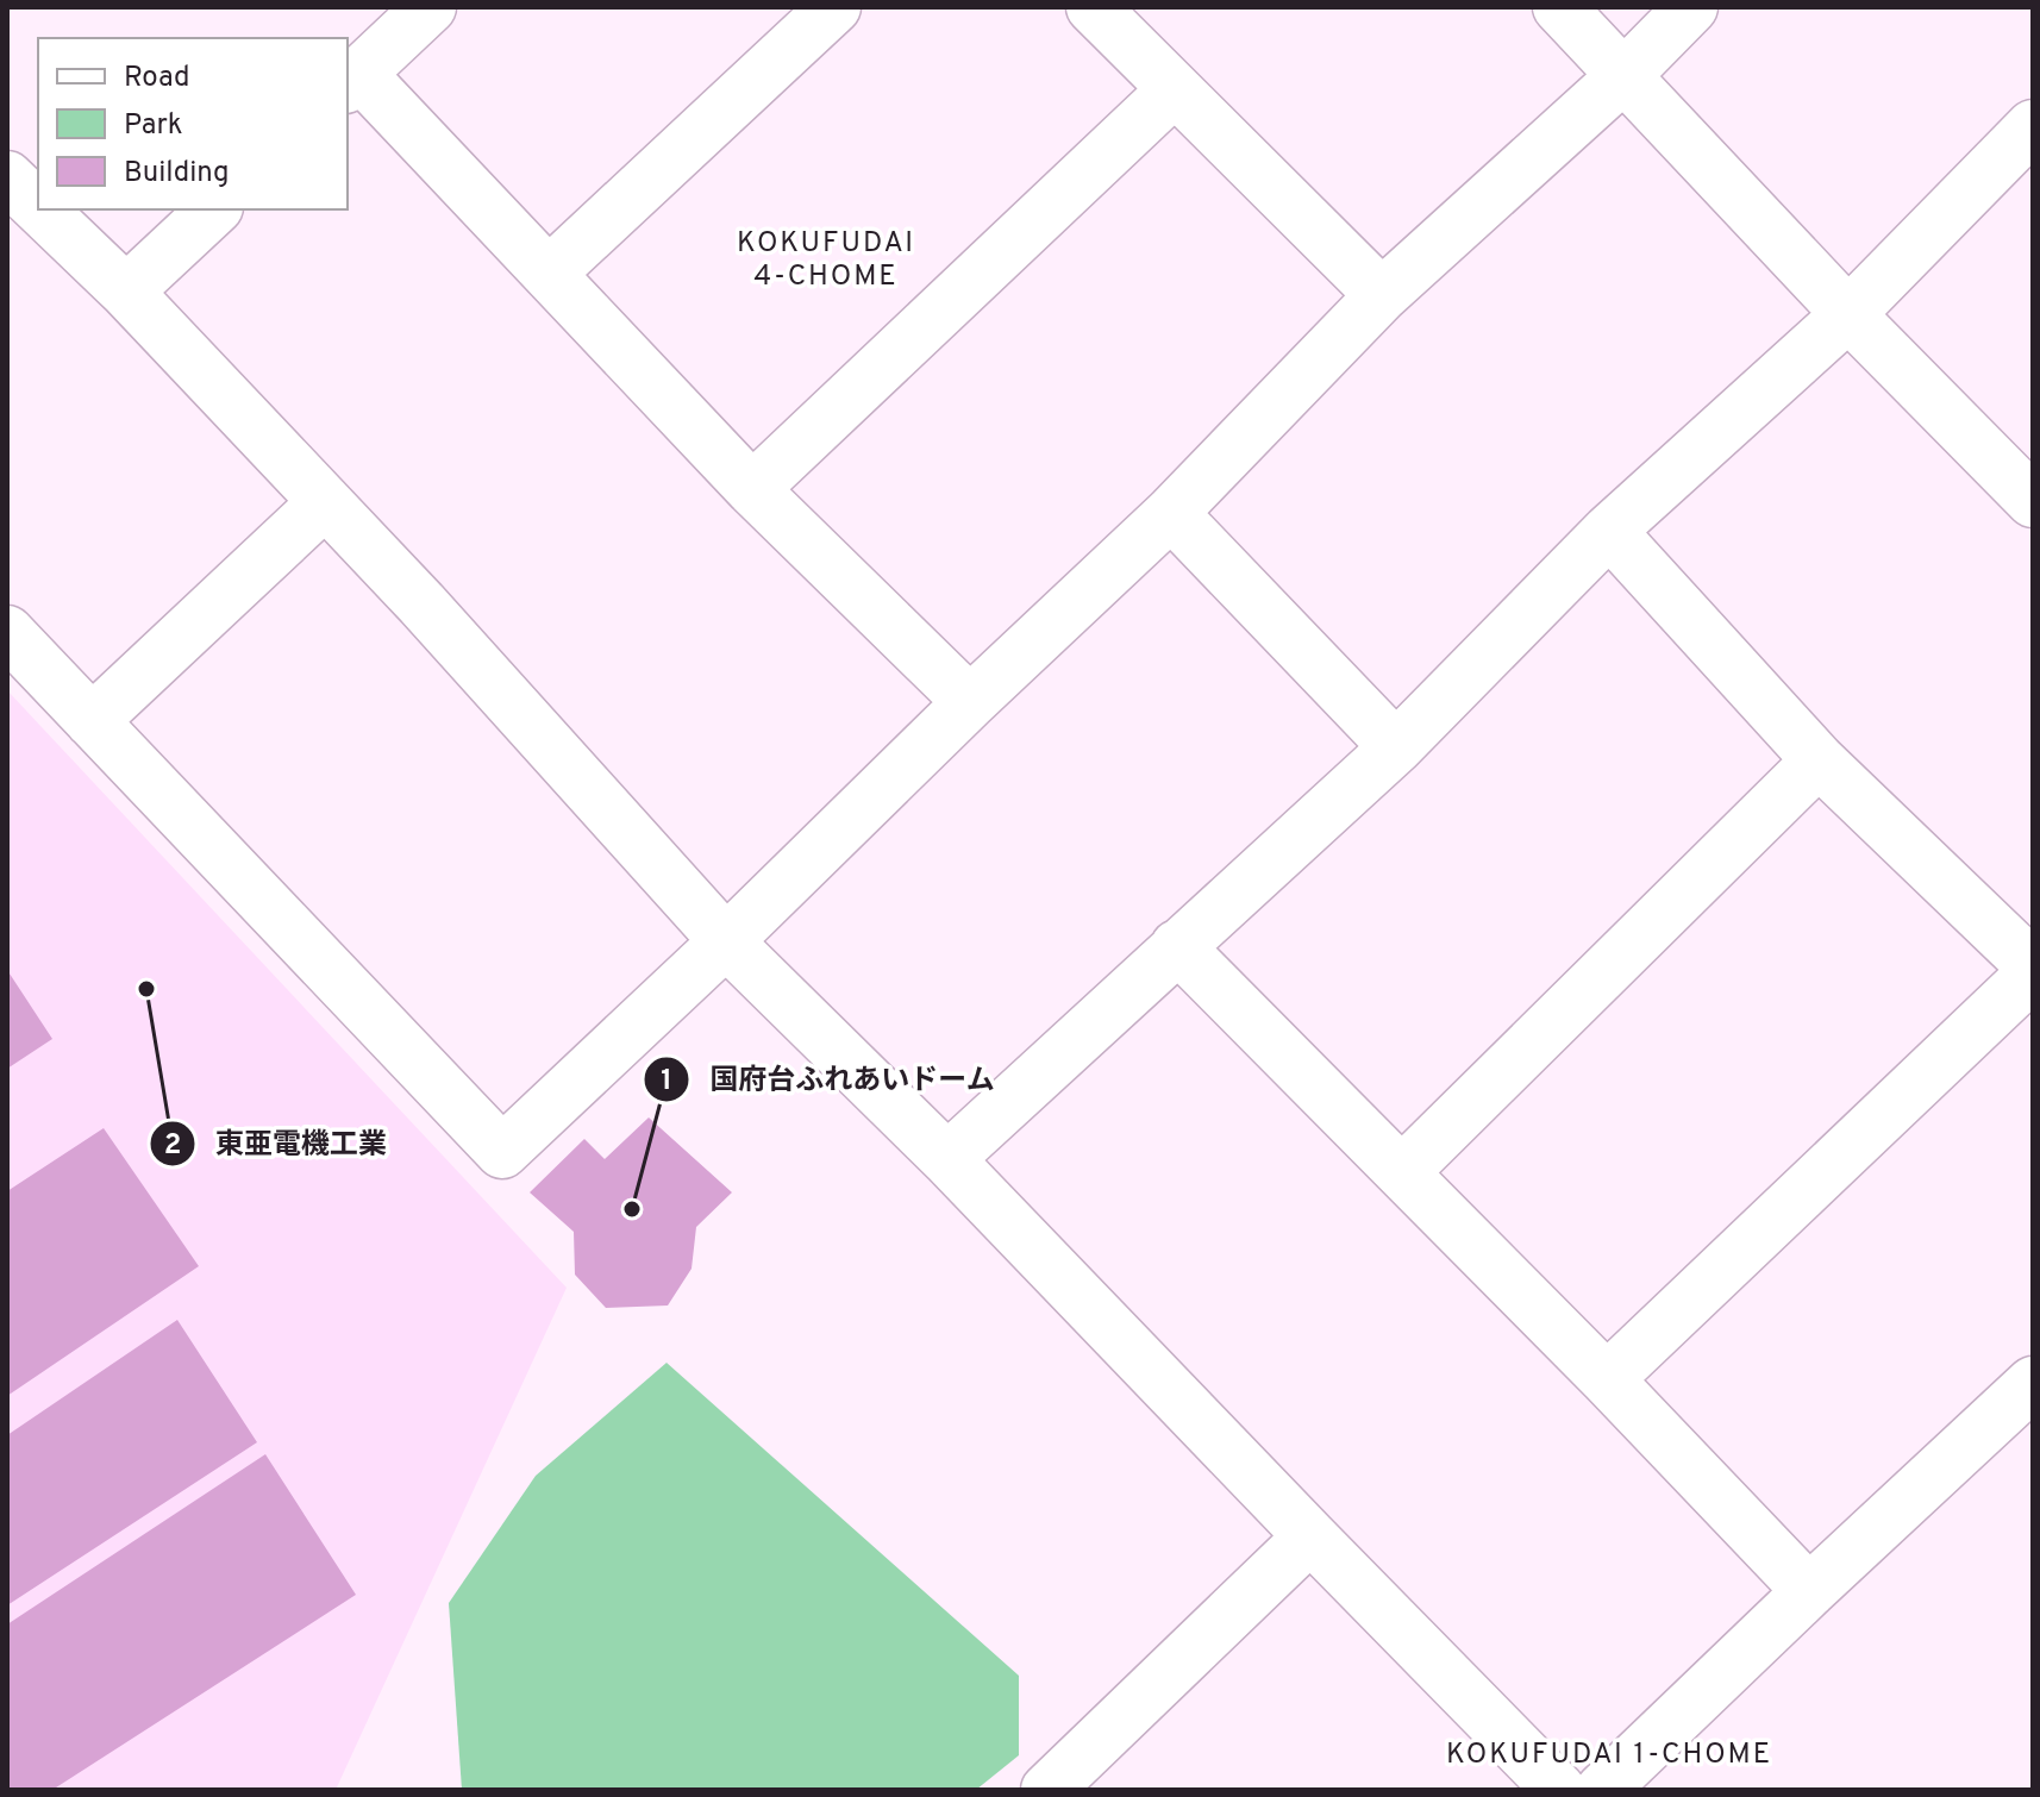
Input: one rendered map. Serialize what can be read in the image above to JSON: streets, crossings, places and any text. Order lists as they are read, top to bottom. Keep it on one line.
{"districts":["KOKUFUDAI 4-CHOME","KOKUFUDAI 1-CHOME"],"places":["東亜電機工業","国府台ふれあいドーム"],"legend":["Road","Park","Building"]}
